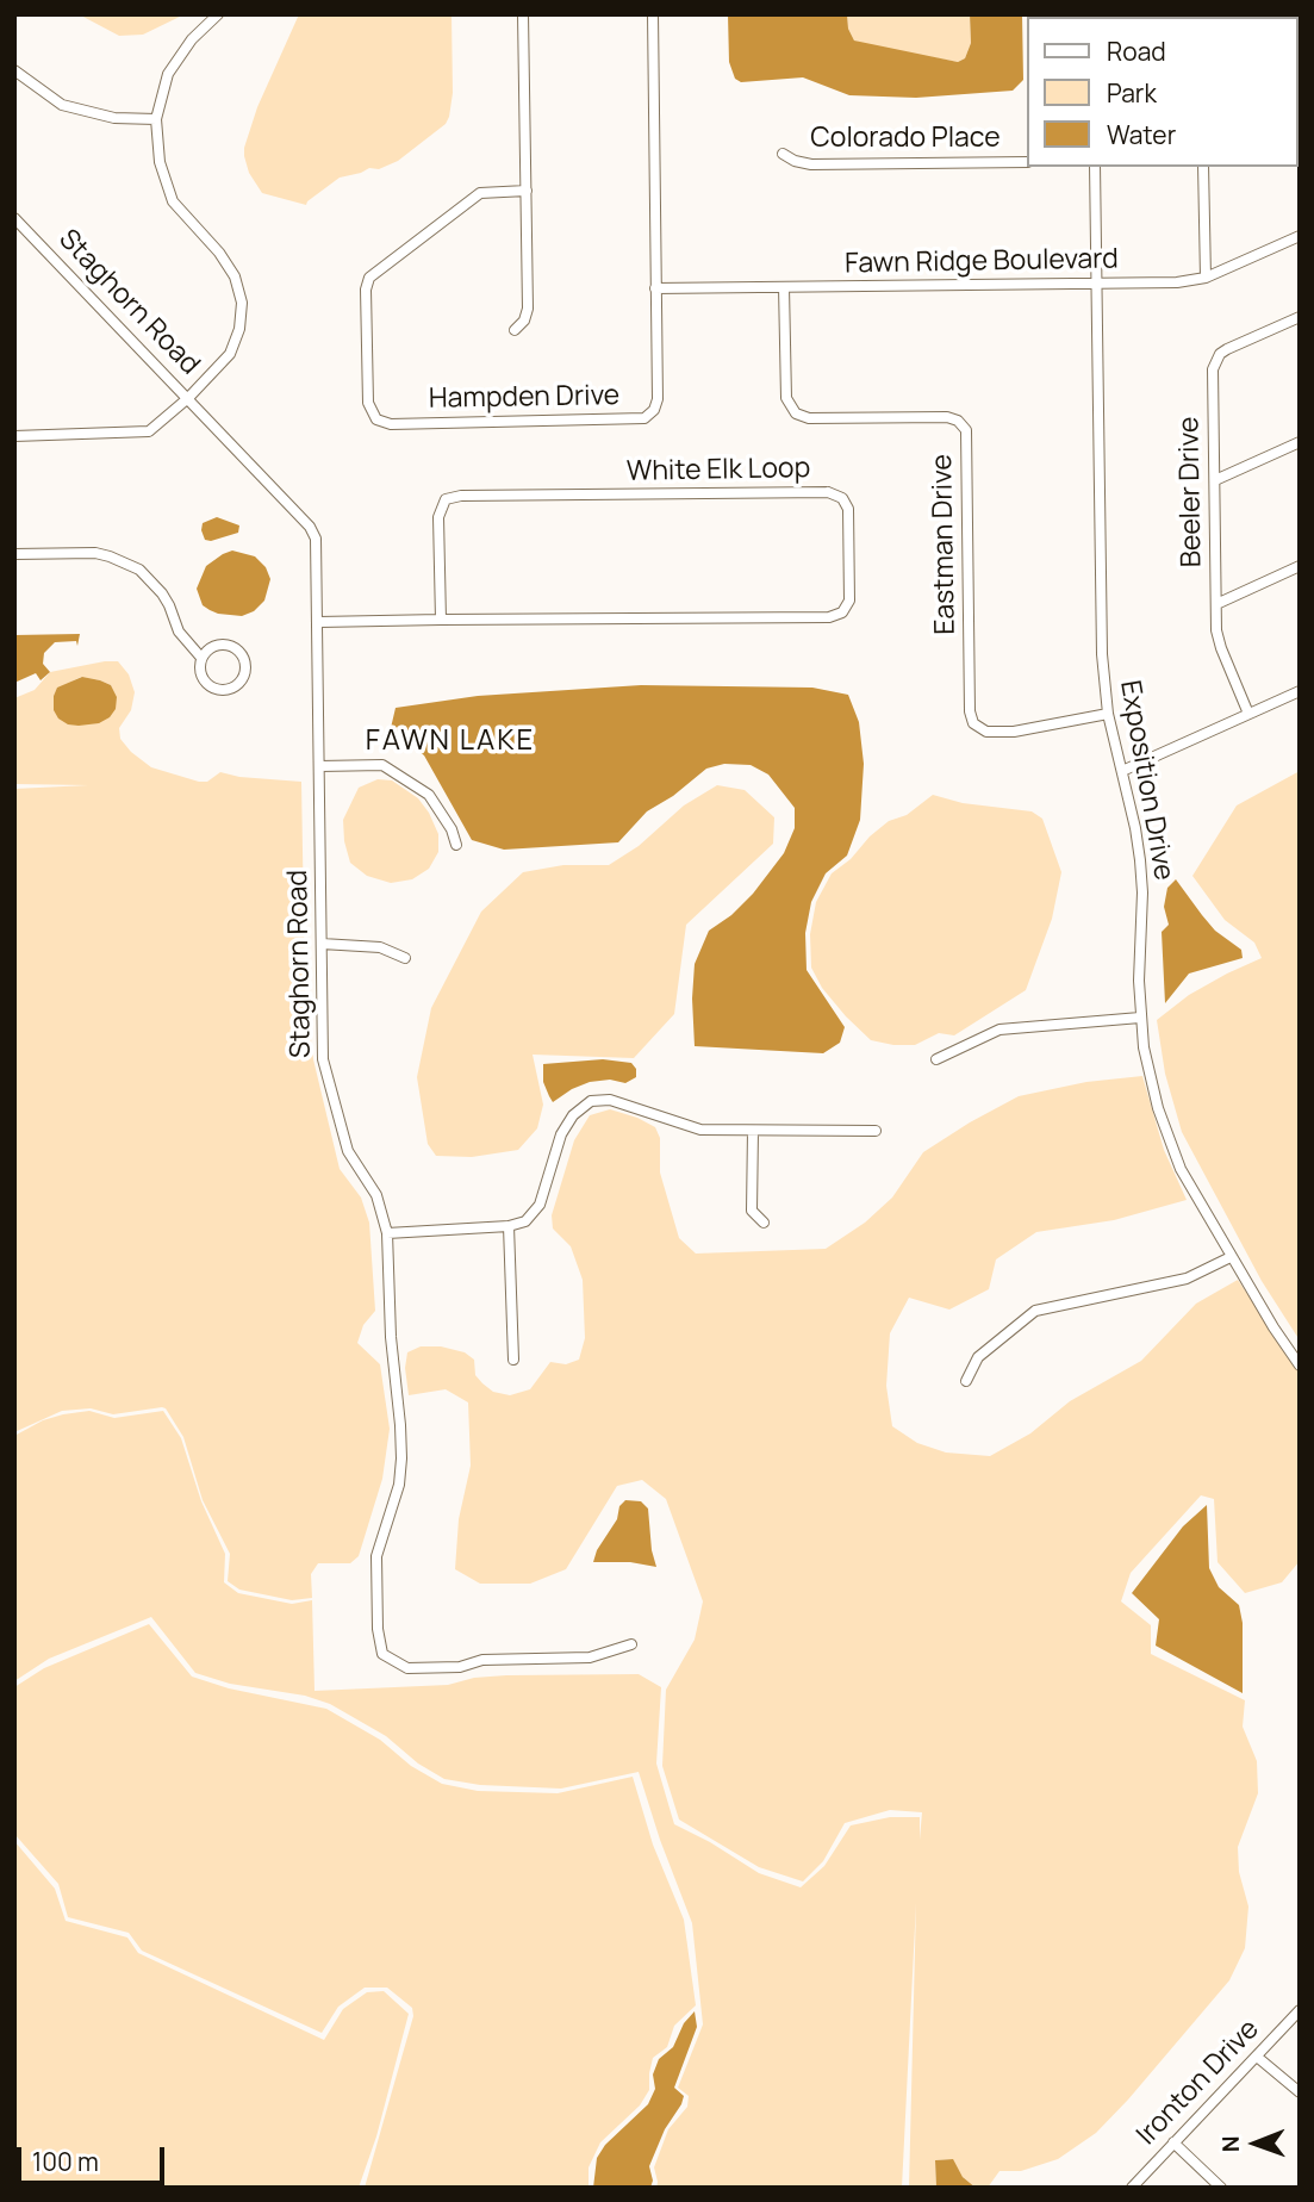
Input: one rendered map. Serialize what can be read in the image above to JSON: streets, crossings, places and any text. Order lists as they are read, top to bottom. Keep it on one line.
{"streets":{"street":["Colorado Place","Fawn Ridge Boulevard","Staghorn Road","Hampden Drive","White Elk Loop","Beeler Drive","Eastman Drive","Exposition Drive","Ironton Drive"]},"crossings":[["Fawn Ridge Boulevard","Hampden Drive"],["Fawn Ridge Boulevard","Eastman Drive"],["Fawn Ridge Boulevard","Exposition Drive"],["Staghorn Road","White Elk Loop"],["Eastman Drive","Exposition Drive"]],"districts":["FAWN LAKE"],"legend":["Road","Park","Water"],"scale_bar":"100 m","north":"left"}
